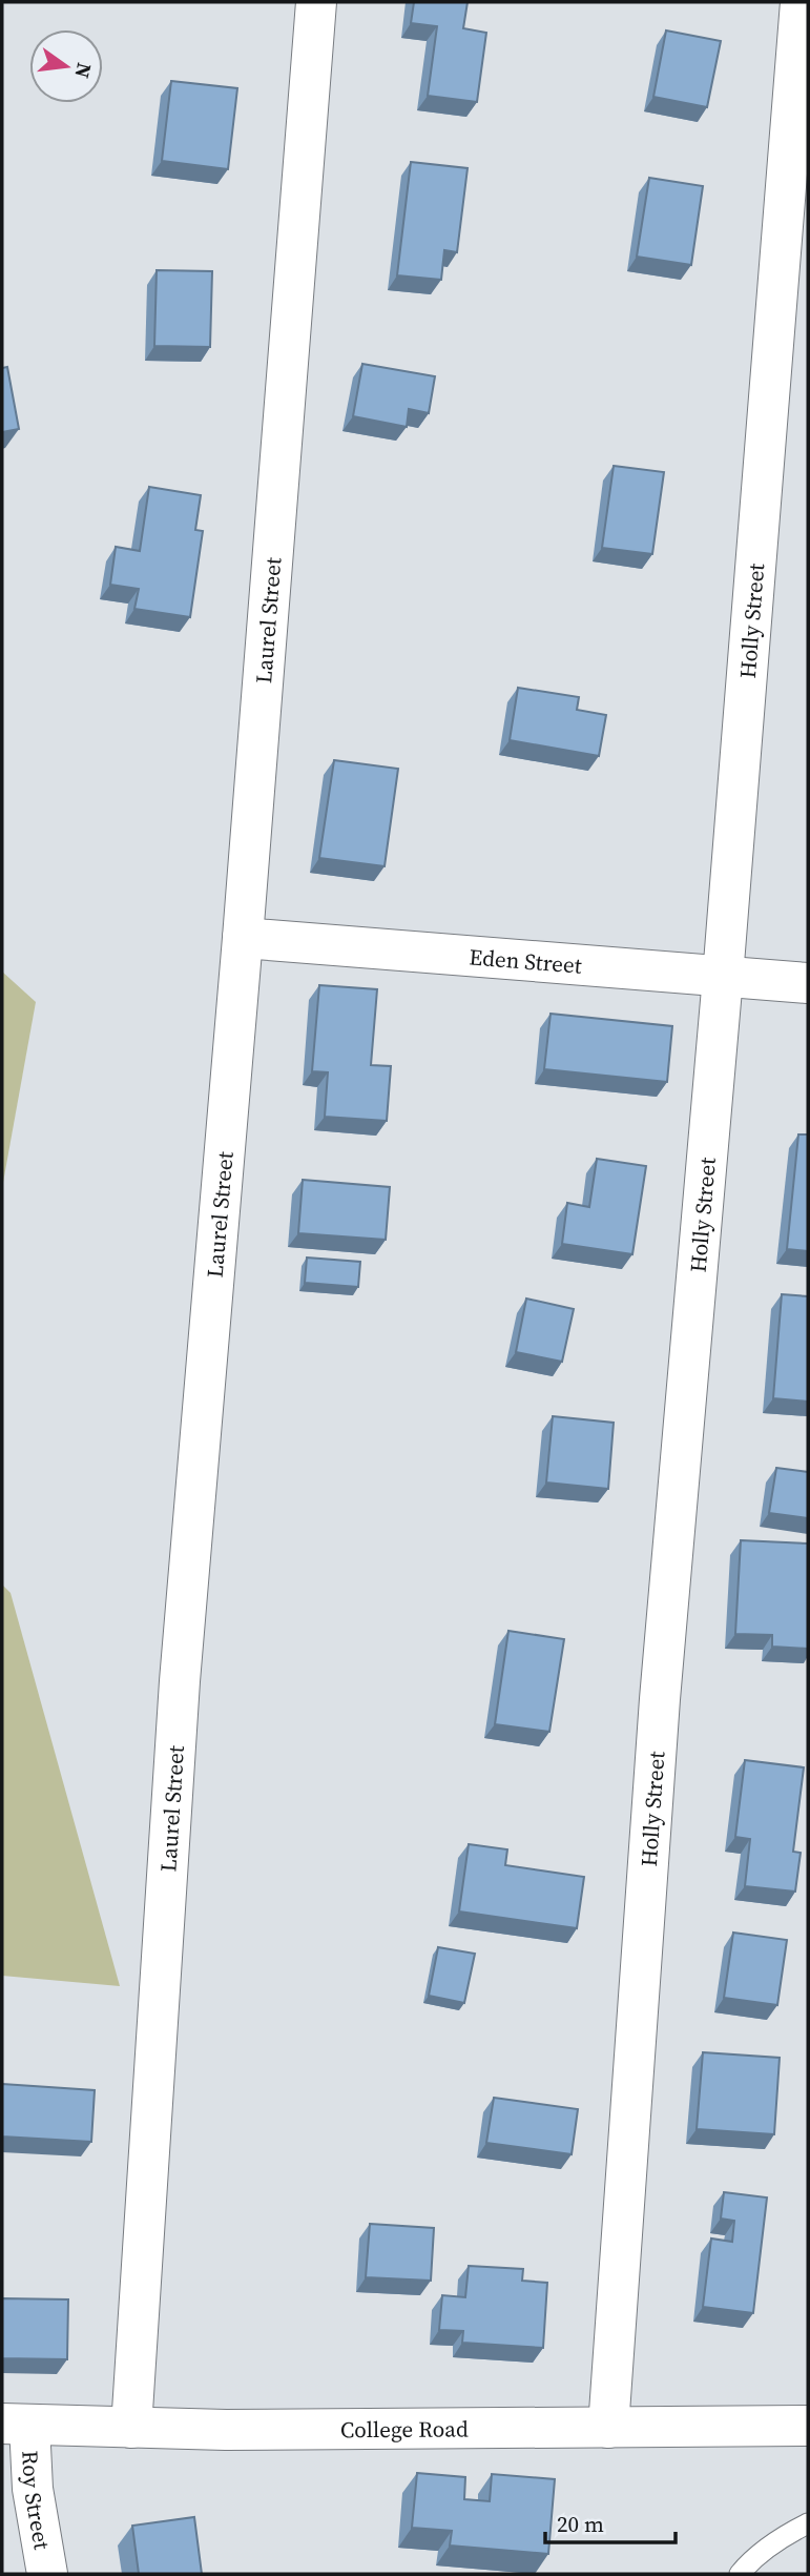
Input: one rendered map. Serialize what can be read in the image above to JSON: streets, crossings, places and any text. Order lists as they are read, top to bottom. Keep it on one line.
{"streets":{"street":["Laurel Street","Holly Street","Eden Street","College Road","Roy Street"]},"crossings":[["Laurel Street","Eden Street"],["Laurel Street","College Road"],["Holly Street","Eden Street"],["Holly Street","College Road"],["College Road","Roy Street"]],"scale_bar":"20 m","north":"right"}
